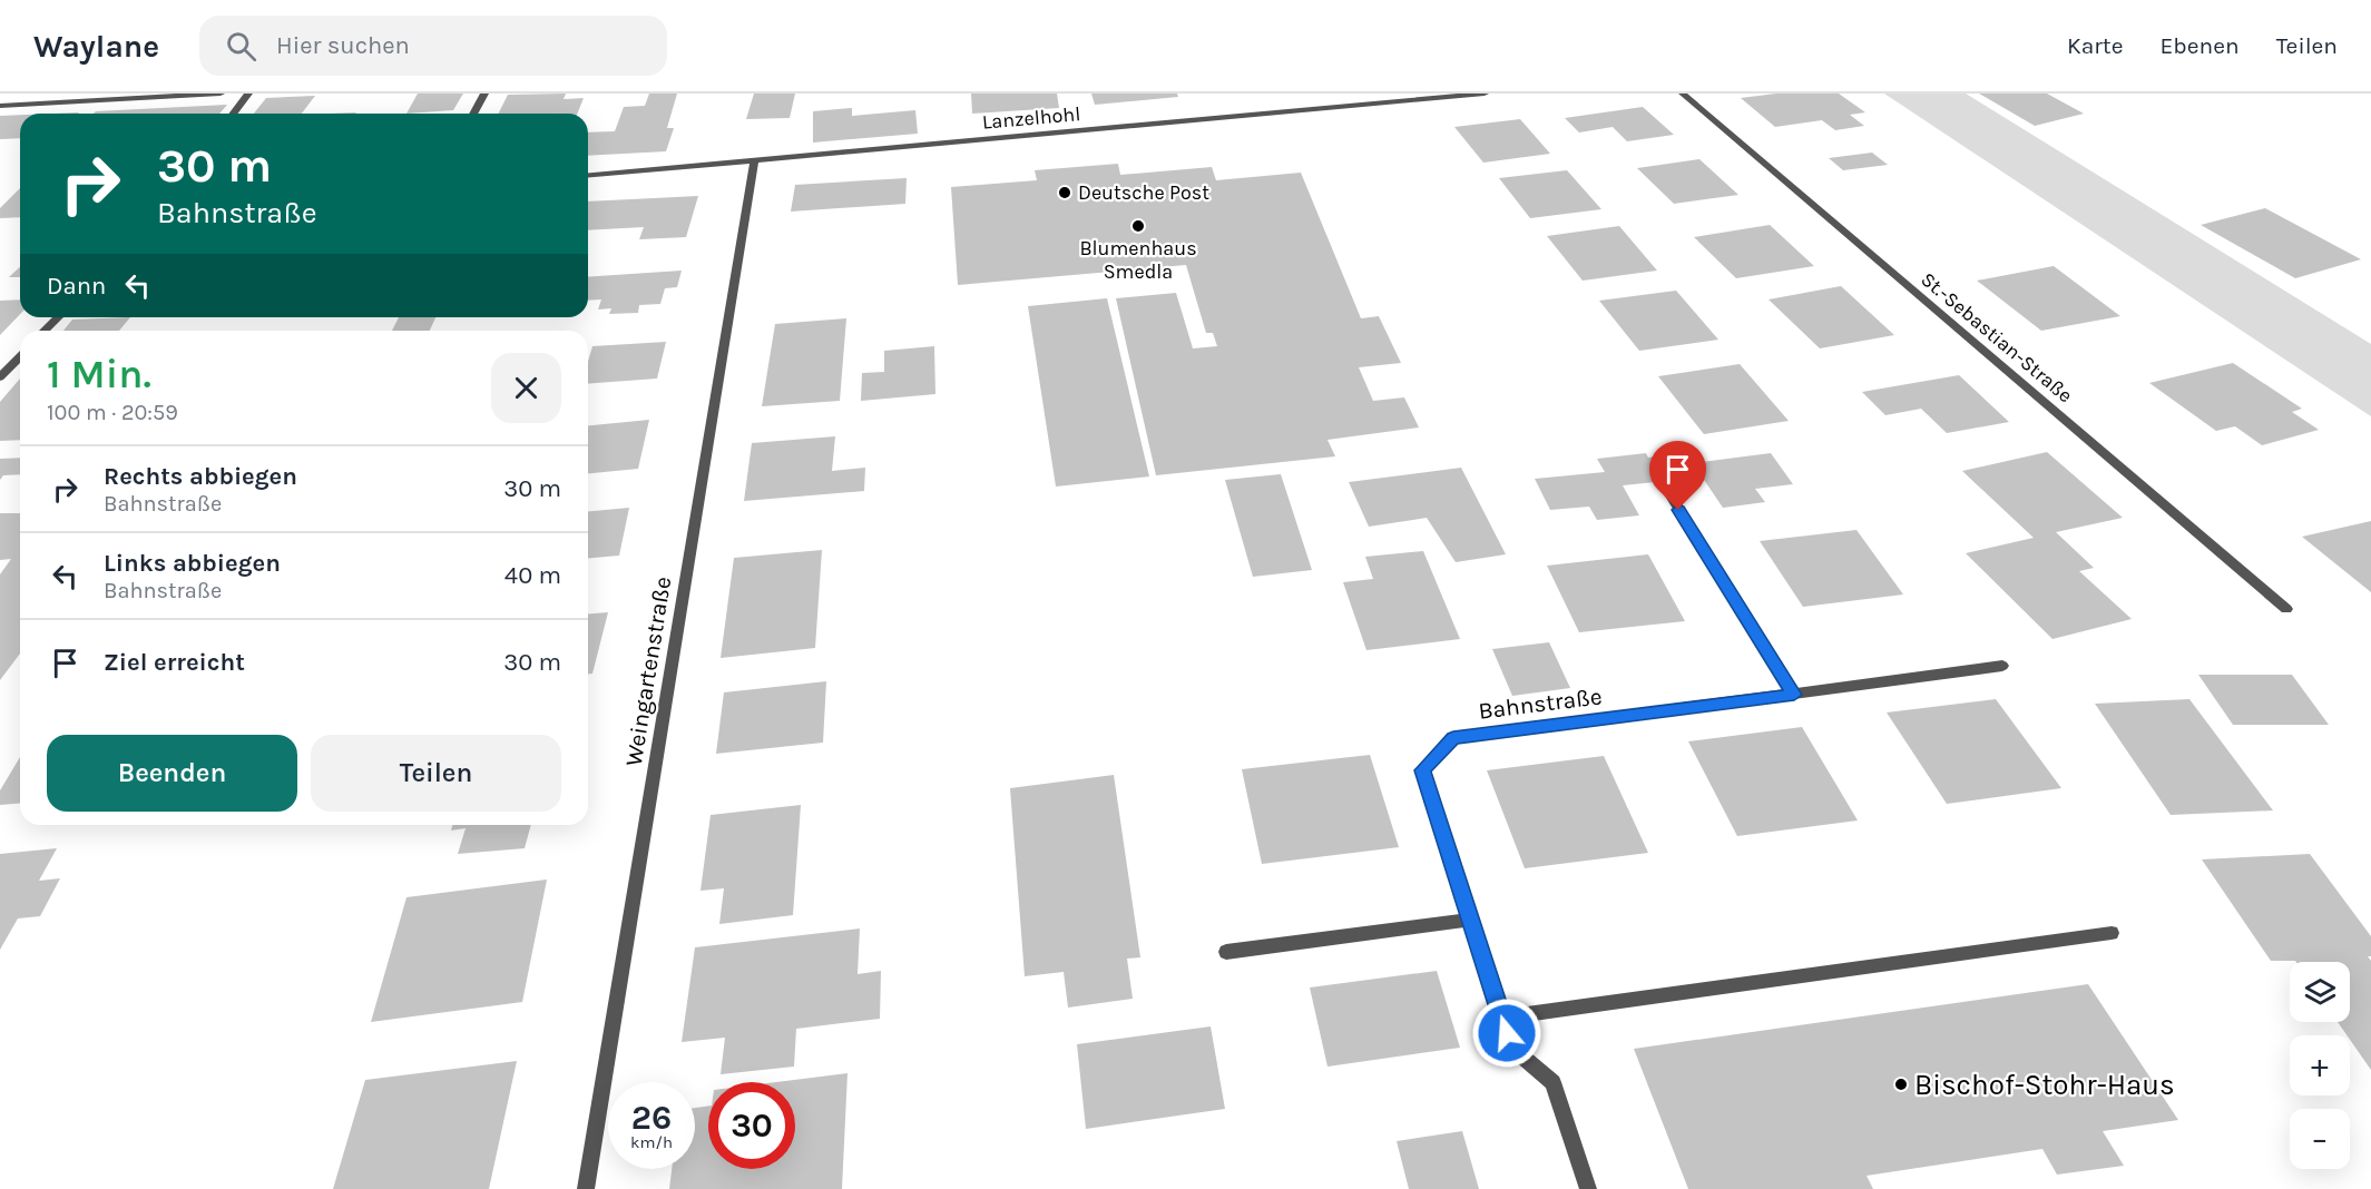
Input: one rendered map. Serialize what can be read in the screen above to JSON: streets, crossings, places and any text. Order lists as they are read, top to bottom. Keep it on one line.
{"streets":{"street":["Lanzelhohl","St.-Sebastian-Straße","Weingartenstraße","Bahnstraße"]},"crossings":[["Lanzelhohl","Weingartenstraße"]],"places":["Deutsche Post","Blumenhaus Smedla","Bischof-Stohr-Haus"],"page":{"header":"Waylane","search":"Hier suchen","nav":["Karte","Ebenen","Teilen"],"turn":["30 m","Bahnstraße"],"then":"Dann","heading":["1 Min.","100 m · 20:59"],"list":[{"name":"Rechts abbiegen","note":"Bahnstraße","value":"30 m"},{"name":"Links abbiegen","note":"Bahnstraße","value":"40 m"},{"name":"Ziel erreicht","value":"30 m"}],"buttons":["Beenden","Teilen"],"map_buttons":["+","−"],"speed":"26 km/h","limit":"30"}}
